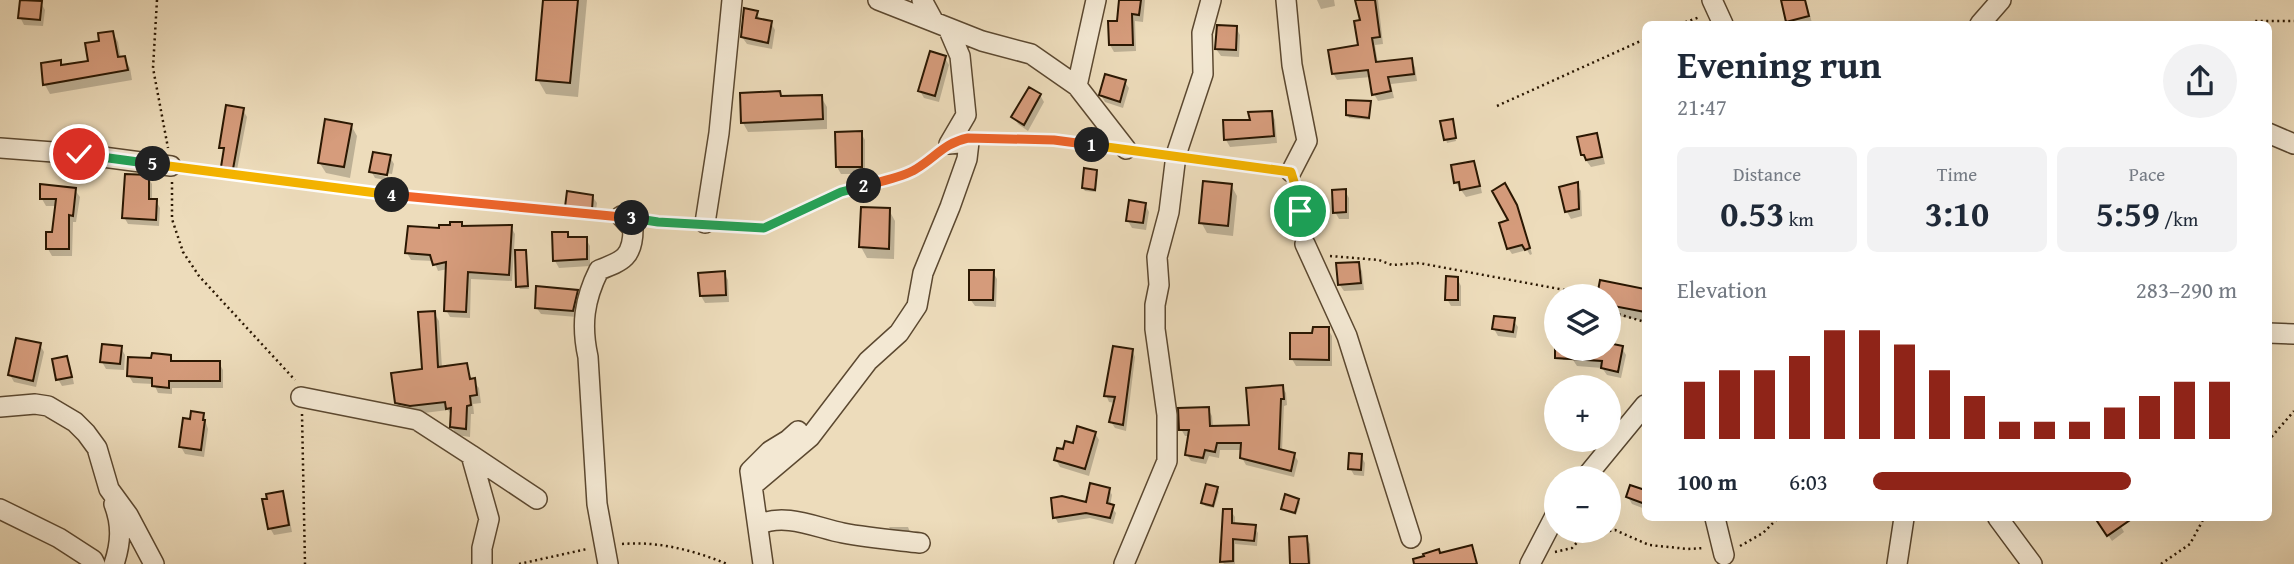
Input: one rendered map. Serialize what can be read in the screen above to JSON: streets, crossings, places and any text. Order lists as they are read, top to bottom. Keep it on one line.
{"page":{"heading":["Evening run","21:47"],"pins":["1","5","2","4","3"],"stats":[["Distance","0.53 km"],["Time","3:10"],["Pace","5:59 /km"]],"chart":["Elevation","283–290 m"],"map_buttons":["+","−"],"list":[{"name":"100 m","note":"6:03"}]}}
